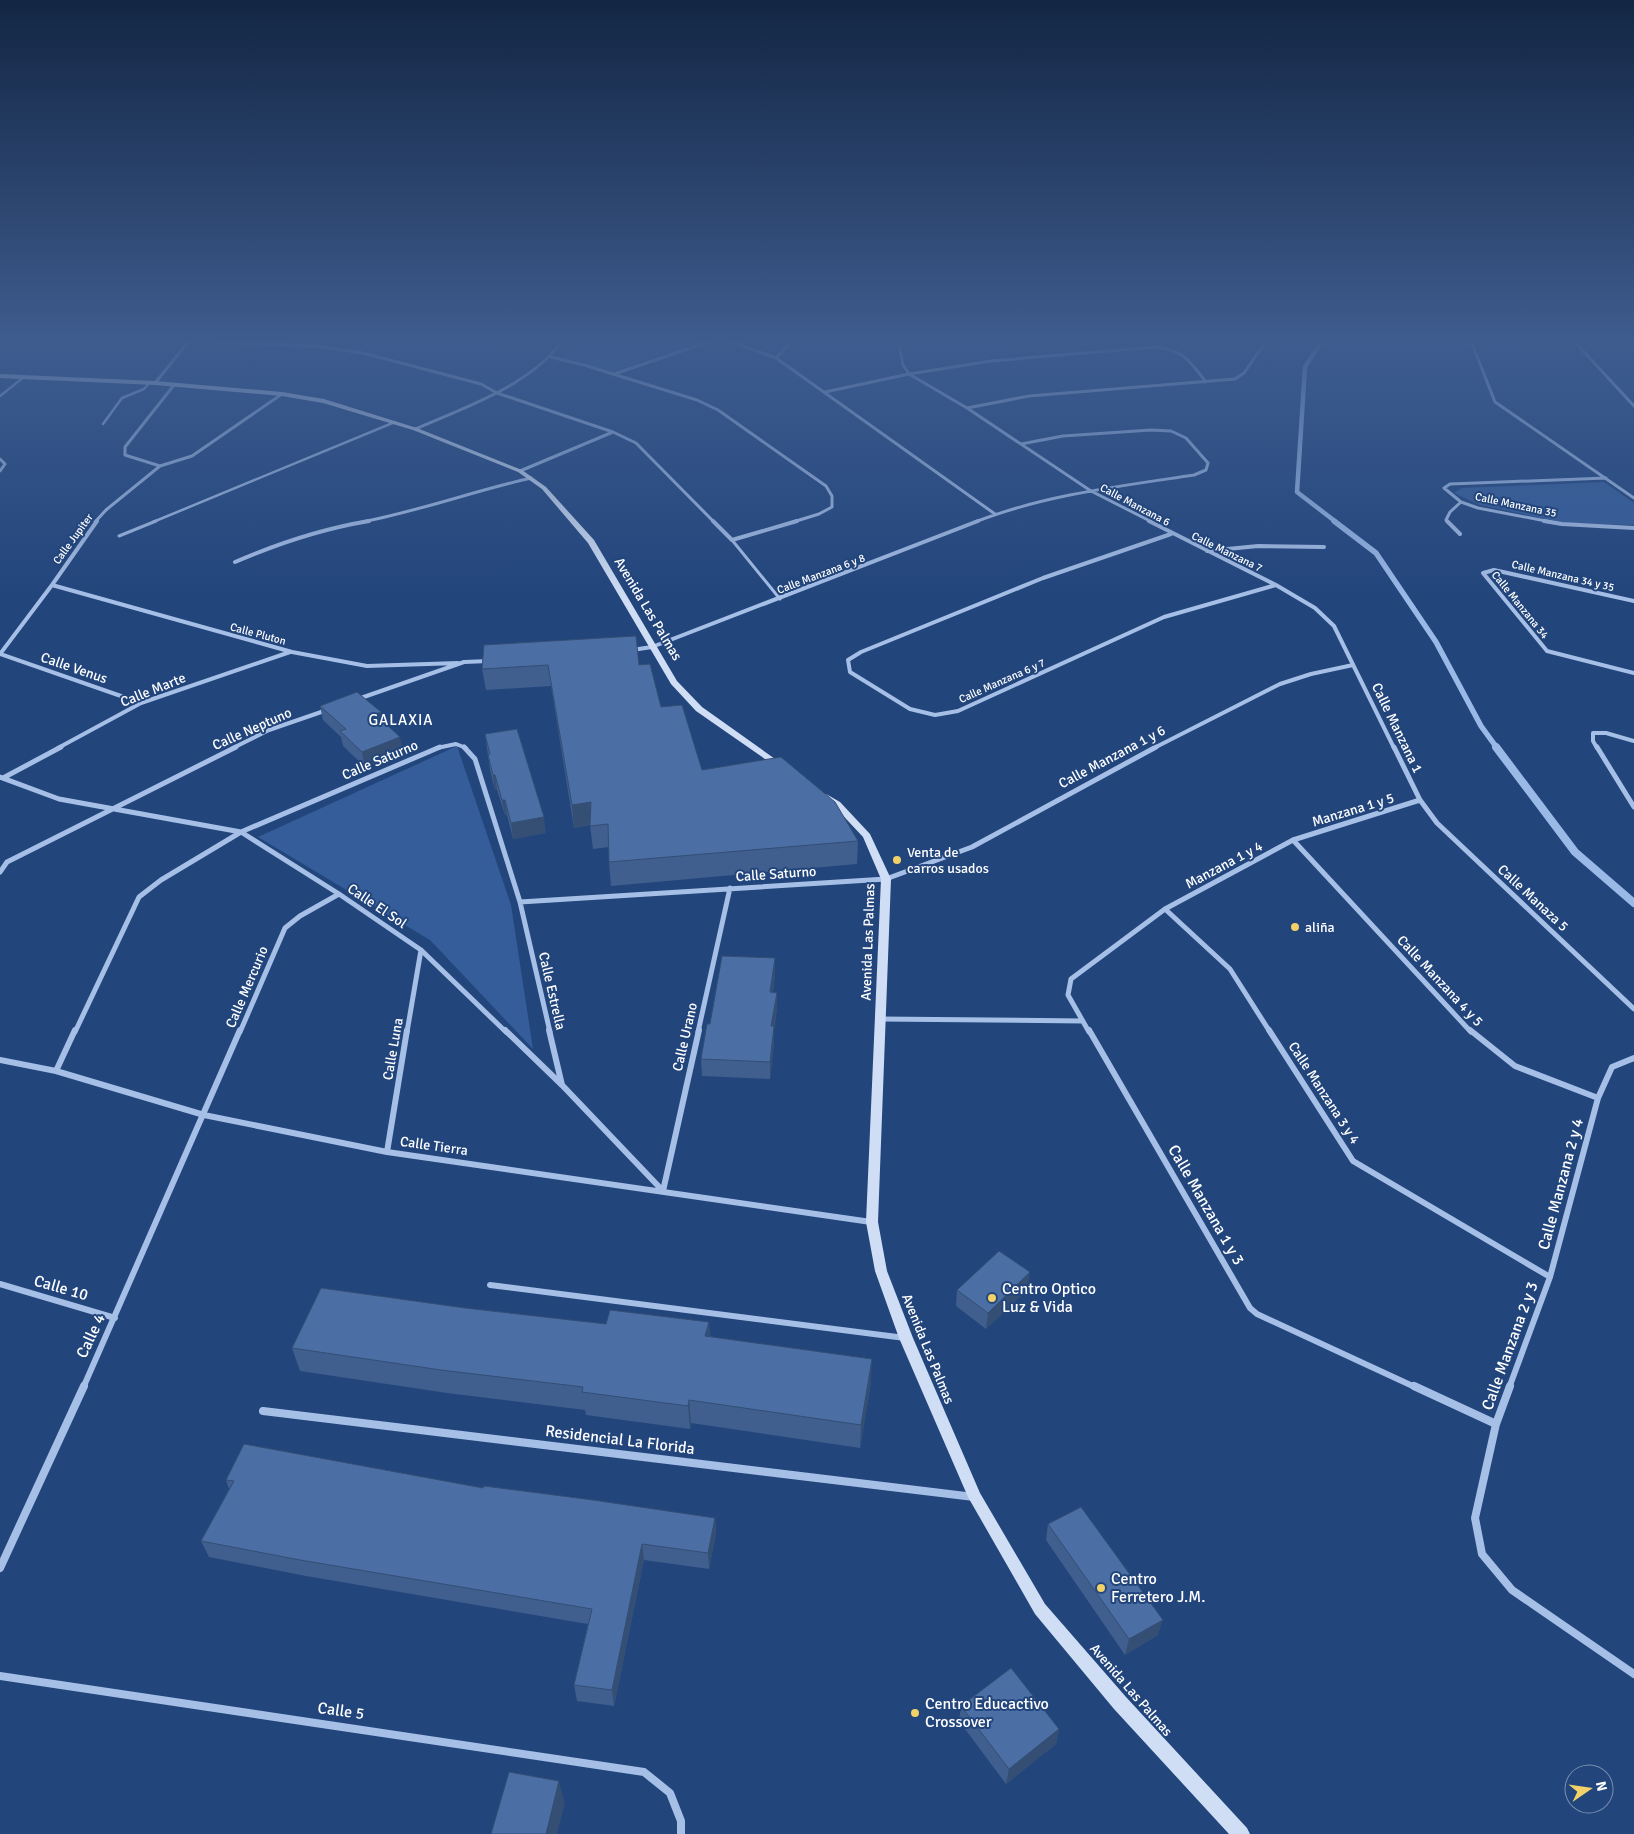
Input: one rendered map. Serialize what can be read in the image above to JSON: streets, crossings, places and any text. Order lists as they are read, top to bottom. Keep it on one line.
{"streets":{"street":["Calle Manzana 6","Calle Manzana 35","Calle Jupiter","Calle Manzana 7","Calle Manzana 6 y 8","Calle Manzana 34 y 35","Calle Manzana 34","Avenida Las Palmas","Calle Pluton","Calle Venus","Calle Manzana 6 y 7","Calle Marte","Calle Manzana 1","Calle Neptuno","Calle Manzana 1 y 6","Calle Saturno","Manzana 1 y 5","Manzana 1 y 4","Calle Manaza 5","Calle El Sol","Calle Manzana 4 y 5","Calle Mercurio","Calle Estrella","Calle Urano","Calle Luna","Calle Manzana 3 y 4","Calle Tierra","Calle Manzana 2 y 4","Calle Manzana 1 y 3","Calle 10","Calle 4","Calle Manzana 2 y 3","Residencial La Florida","Calle 5"]},"crossings":[["Calle Manzana 6","Calle Manzana 7"],["Calle Manzana 6","Calle Manzana 6 y 8"],["Calle Manzana 6","Calle Manzana 6 y 7"],["Calle Jupiter","Calle Pluton"],["Calle Jupiter","Calle Venus"],["Calle Manzana 7","Calle Manzana 6 y 7"],["Calle Manzana 6 y 8","Avenida Las Palmas"],["Calle Manzana 34 y 35","Calle Manzana 34"],["Avenida Las Palmas","Calle Manzana 1 y 6"],["Avenida Las Palmas","Calle Saturno"],["Avenida Las Palmas","Calle Tierra"],["Avenida Las Palmas","Residencial La Florida"],["Calle Pluton","Calle Marte"],["Calle Venus","Calle Marte"],["Calle Marte","Calle El Sol"],["Calle Manzana 1","Calle Manzana 1 y 6"],["Calle Manzana 1","Manzana 1 y 5"],["Calle Manzana 1","Calle Manaza 5"],["Calle Neptuno","Calle El Sol"],["Calle Manzana 1 y 6","Calle Saturno"],["Calle Saturno","Calle El Sol"],["Calle Saturno","Calle Estrella"],["Calle Saturno","Calle Urano"],["Calle Saturno","Calle Tierra"],["Manzana 1 y 5","Manzana 1 y 4"],["Manzana 1 y 5","Calle Manaza 5"],["Manzana 1 y 5","Calle Manzana 4 y 5"],["Manzana 1 y 4","Calle Manzana 4 y 5"],["Manzana 1 y 4","Calle Manzana 3 y 4"],["Manzana 1 y 4","Calle Manzana 1 y 3"],["Calle El Sol","Calle Mercurio"],["Calle El Sol","Calle Estrella"],["Calle El Sol","Calle Urano"],["Calle El Sol","Calle Luna"],["Calle El Sol","Calle Tierra"],["Calle Manzana 4 y 5","Calle Manzana 2 y 4"],["Calle Mercurio","Calle Tierra"],["Calle Mercurio","Calle 4"],["Calle Urano","Calle Tierra"],["Calle Luna","Calle Tierra"],["Calle Manzana 3 y 4","Calle Manzana 2 y 4"],["Calle Manzana 3 y 4","Calle Manzana 1 y 3"],["Calle Manzana 3 y 4","Calle Manzana 2 y 3"],["Calle Tierra","Calle 4"],["Calle Manzana 2 y 4","Calle Manzana 2 y 3"],["Calle Manzana 1 y 3","Calle Manzana 2 y 3"],["Calle 10","Calle 4"]],"districts":["GALAXIA"],"places":["Venta de carros usados","aliña","Centro Optico Luz & Vida","Centro Ferretero J.M.","Centro Educactivo Crossover"],"north":"right"}
